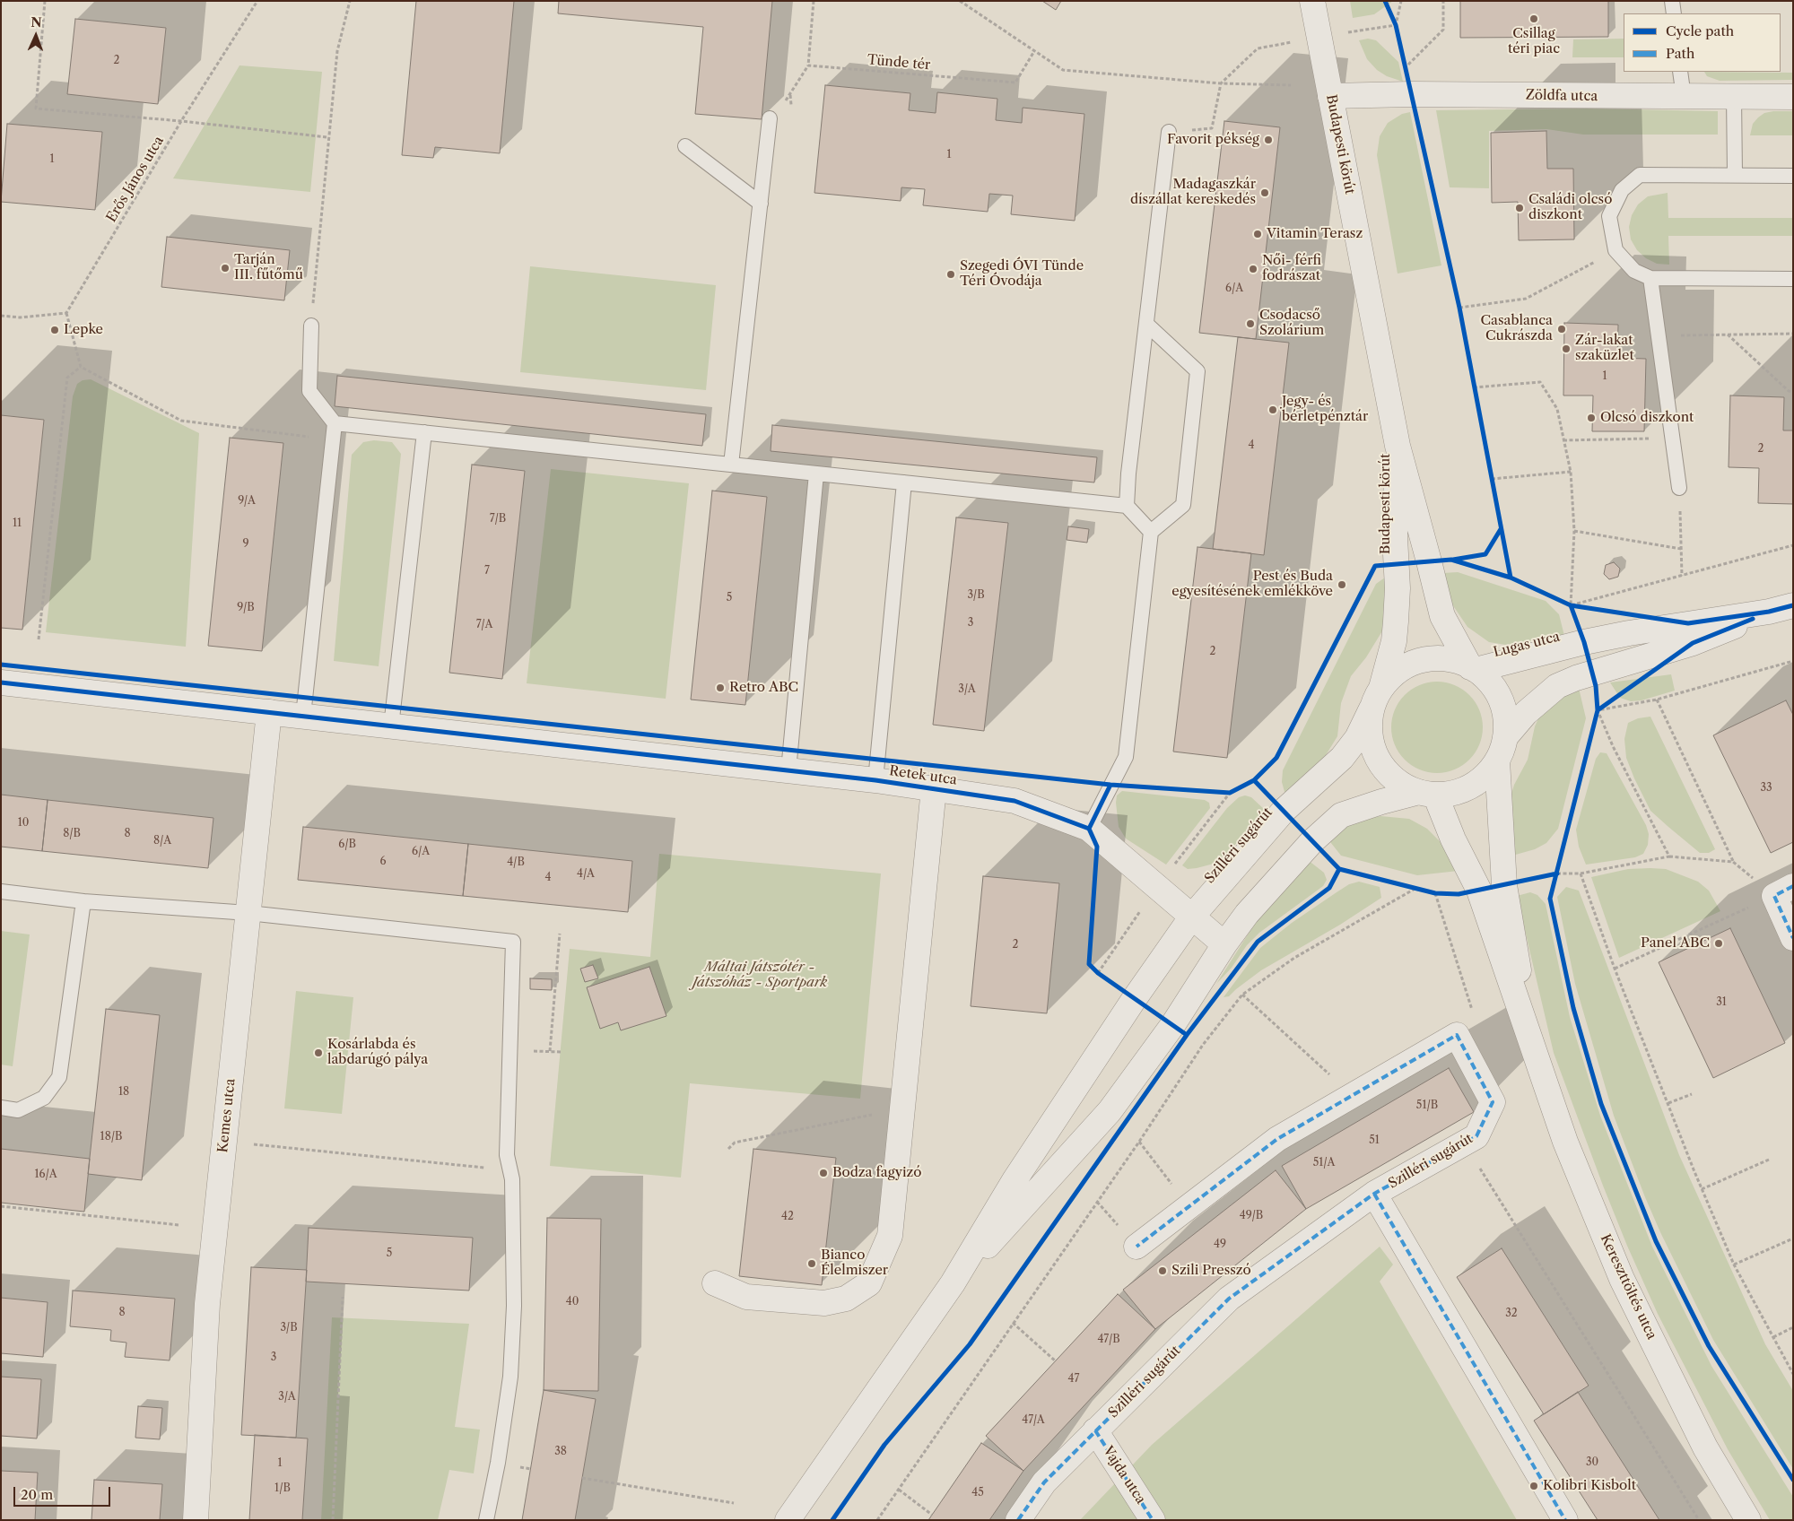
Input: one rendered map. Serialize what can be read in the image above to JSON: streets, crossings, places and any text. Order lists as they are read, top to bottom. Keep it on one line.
{"streets":{"street":["Zöldfa utca","Budapesti körút","Lugas utca","Retek utca","Szilléri sugárút","Kemes utca","Kereszttöltés utca","Vajda utca"],"path":["Tünde tér","Erős János utca"]},"crossings":[["Zöldfa utca","Budapesti körút"],["Budapesti körút","Lugas utca"],["Budapesti körút","Szilléri sugárút"],["Budapesti körút","Kereszttöltés utca"],["Lugas utca","Szilléri sugárút"],["Lugas utca","Kereszttöltés utca"],["Retek utca","Szilléri sugárút"],["Retek utca","Kemes utca"],["Szilléri sugárút","Kereszttöltés utca"],["Szilléri sugárút","Vajda utca"]],"parks":["Máltai Játszótér - Játszóház - Sportpark"],"places":["Csillag téri piac","Favorit pékség","Madagaszkár díszállat kereskedés","Családi olcsó diszkont","Vitamin Terasz","Tarján III. fűtőmű","Női- férfi fodrászat","Szegedi ÓVI Tünde Téri Óvodája","Csodacső Szolárium","Casablanca Cukrászda","Lepke","Zár-lakat szaküzlet","Jegy- és bérletpénztár","Olcsó diszkont","Pest és Buda egyesítésének emlékköve","Retro ABC","Panel ABC","Kosárlabda és labdarúgó pálya","Bodza fagyizó","Bianco Élelmiszer","Szili Presszó","Kolibri Kisbolt"],"house_numbers":["2","1","1","6/A","1","4","2","9/A","7/B","11","9","7","3/B","5","9/B","3","7/A","2","3/A","33","10","8/B","8","8/A","6/B","6/A","6","4/B","4/A","4","2","31","18","51/B","18/B","51","51/A","16/A","49/B","42","49","5","40","8","32","3/B","47/B","3","47","3/A","47/A","38","30","1","1/B","45"],"legend":["Cycle path","Path"],"scale_bar":"20 m","north":"top"}
